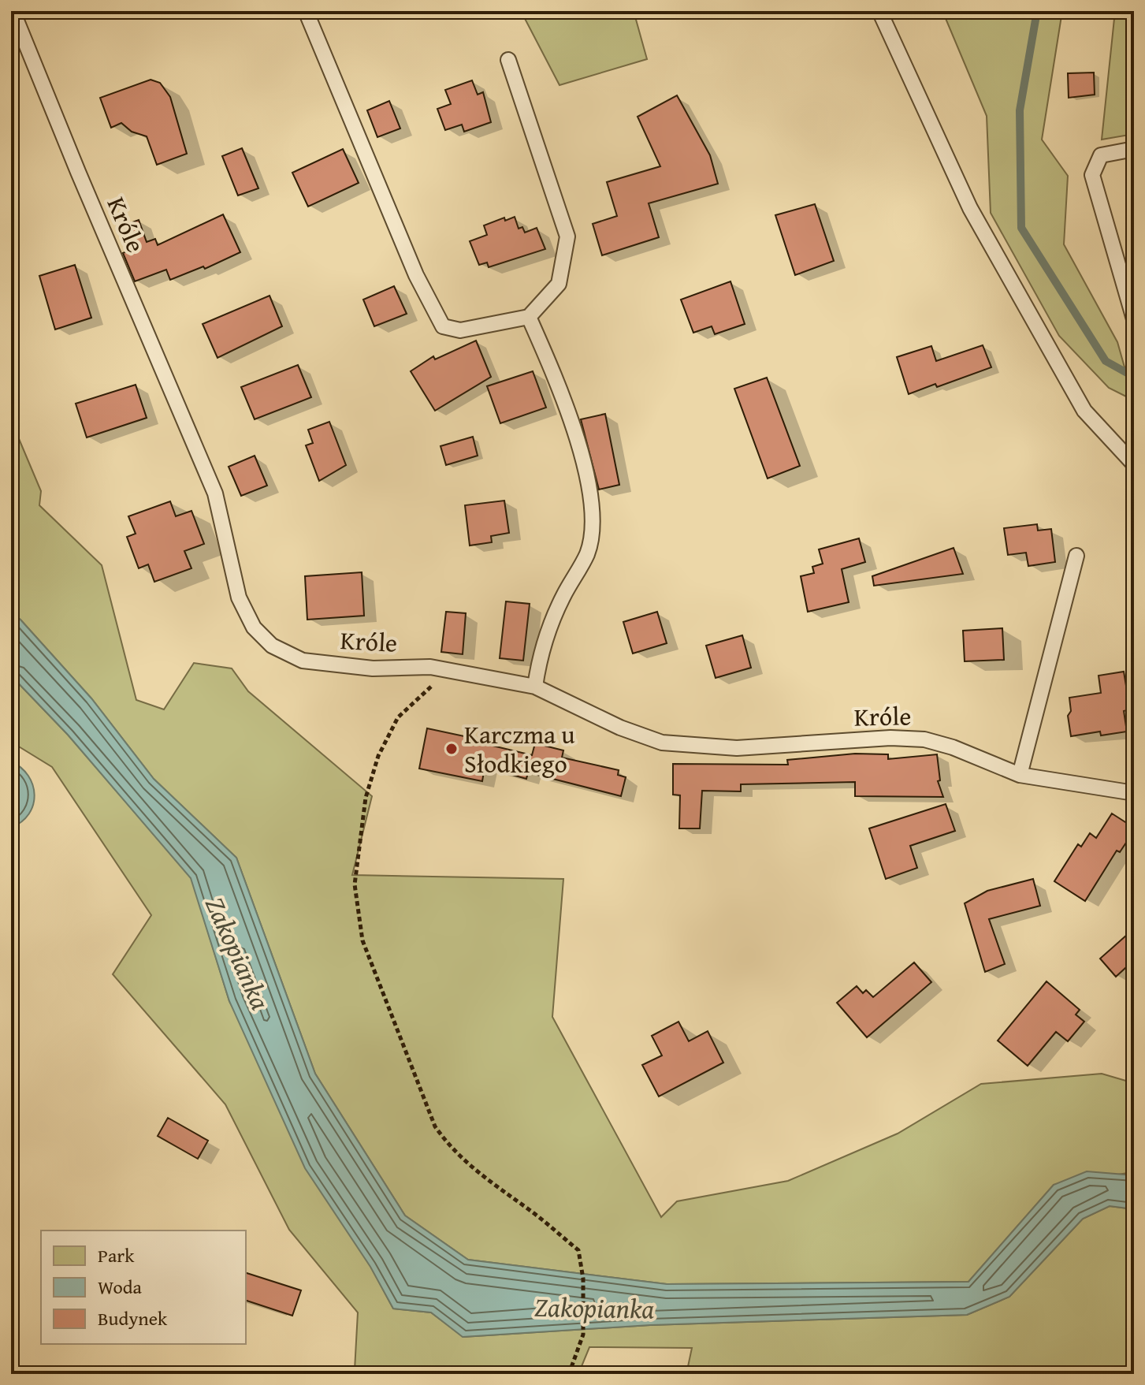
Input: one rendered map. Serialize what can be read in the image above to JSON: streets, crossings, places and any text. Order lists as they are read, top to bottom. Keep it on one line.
{"streets":{"lane":["Króle"]},"water":["Zakopianka"],"places":["Karczma u Słodkiego"],"legend":["Park","Woda","Budynek"]}
